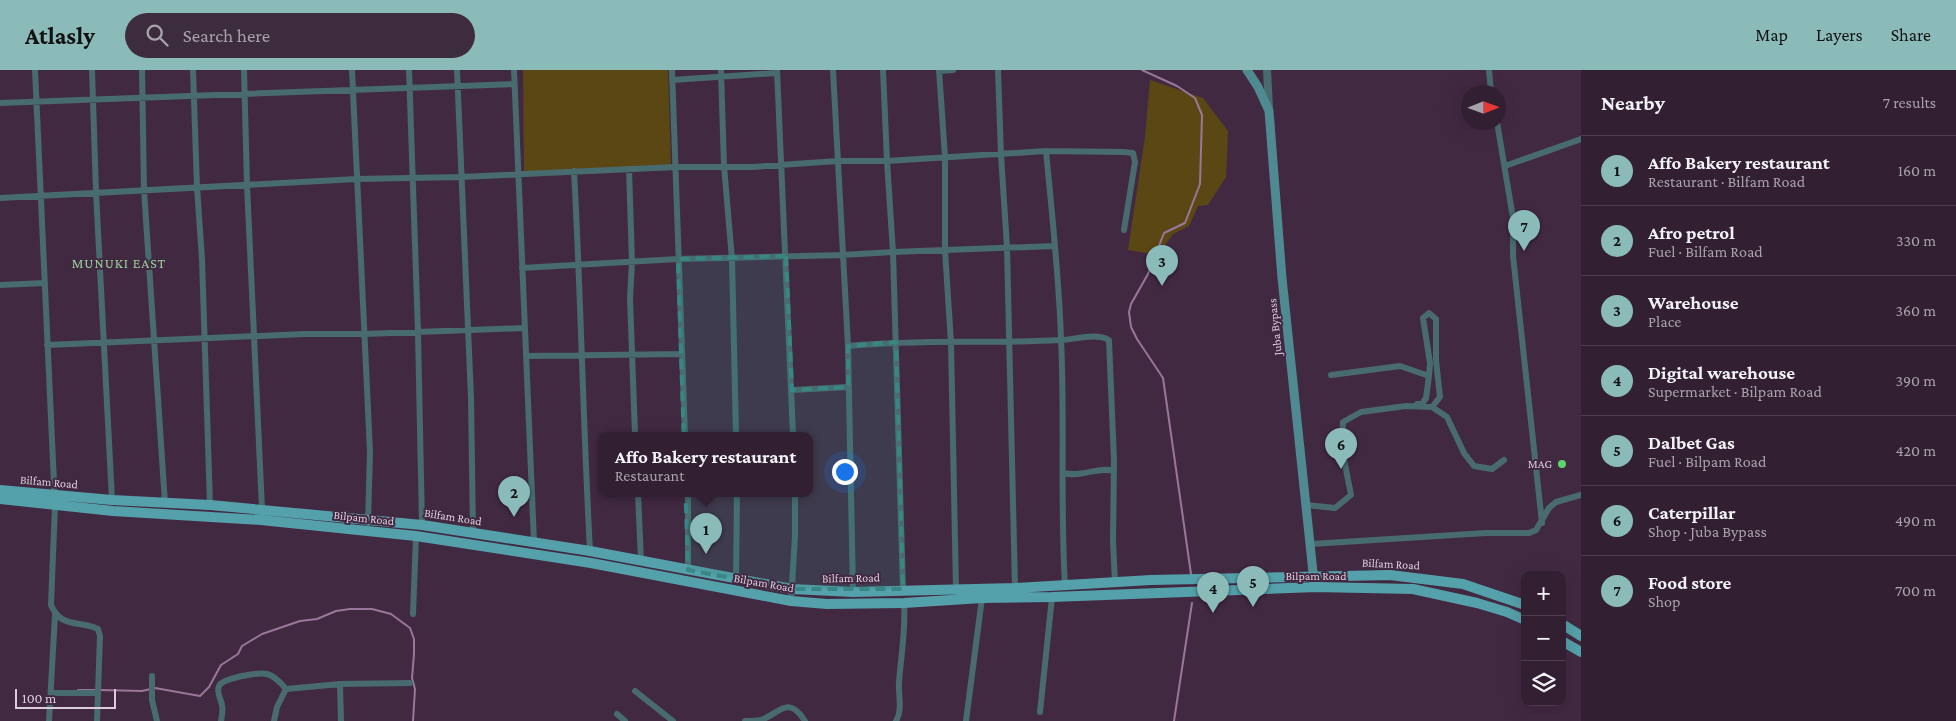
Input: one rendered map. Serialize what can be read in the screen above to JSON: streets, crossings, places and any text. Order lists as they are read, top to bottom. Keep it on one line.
{"streets":{"main road":["Juba Bypass","Bilfam Road","Bilpam Road"]},"crossings":[["Juba Bypass","Bilpam Road"],["Bilfam Road","Bilpam Road"]],"districts":["MUNUKI EAST"],"places":["MAG"],"scale_bar":"100 m","north":"right","page":{"header":"Atlasly","search":"Search here","nav":["Map","Layers","Share"],"heading":["Nearby","7 results"],"list":[{"mark":"1","name":"Affo Bakery restaurant","note":"Restaurant · Bilfam Road","value":"160 m"},{"mark":"2","name":"Afro petrol","note":"Fuel · Bilfam Road","value":"330 m"},{"mark":"3","name":"Warehouse","note":"Place","value":"360 m"},{"mark":"4","name":"Digital warehouse","note":"Supermarket · Bilpam Road","value":"390 m"},{"mark":"5","name":"Dalbet Gas","note":"Fuel · Bilpam Road","value":"420 m"},{"mark":"6","name":"Caterpillar","note":"Shop · Juba Bypass","value":"490 m"},{"mark":"7","name":"Food store","note":"Shop","value":"700 m"}],"pins":["7","3","6","2","1","5","4"],"popup":["Affo Bakery restaurant","Restaurant"],"map_buttons":["+","−"],"scale":"100 m"}}
